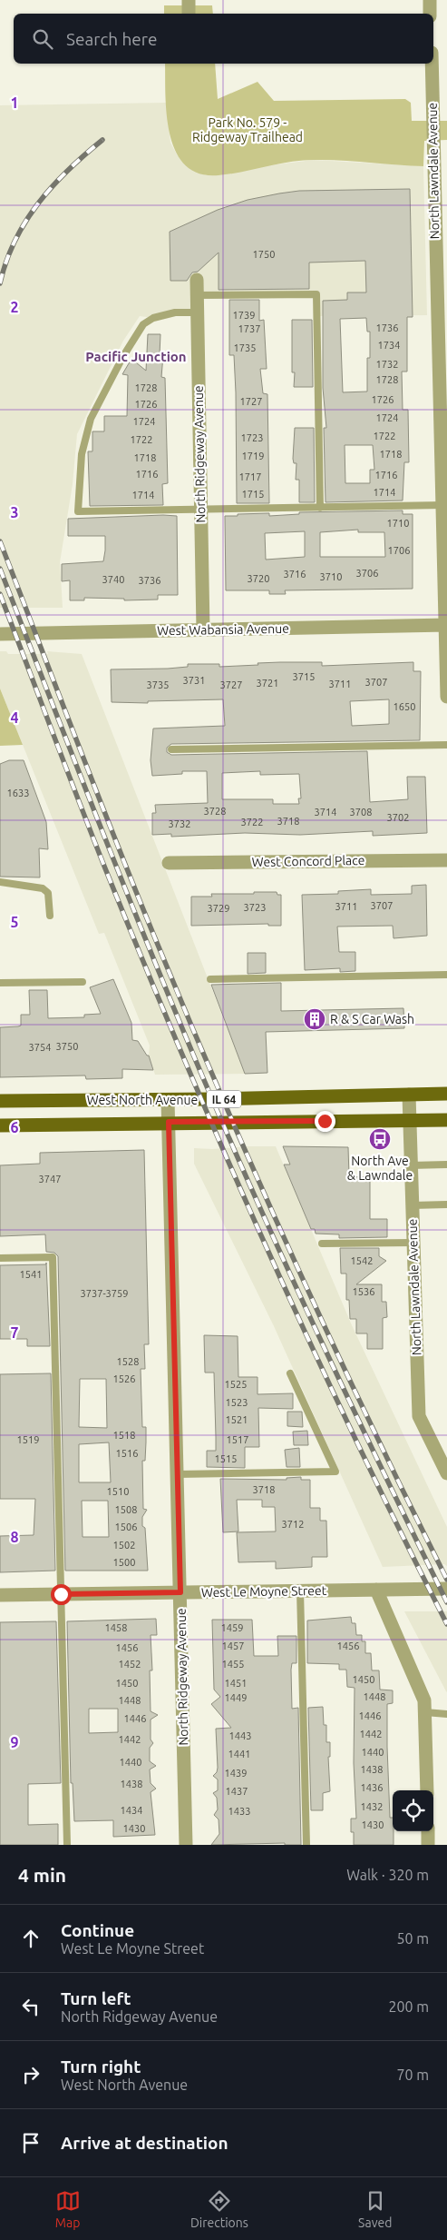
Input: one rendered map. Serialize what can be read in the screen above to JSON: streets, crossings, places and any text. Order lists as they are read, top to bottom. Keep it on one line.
{"streets":{"main road":["IL 64","West North Avenue"],"street":["North Lawndale Avenue","North Ridgeway Avenue","West Wabansia Avenue","West Concord Place","West Le Moyne Street"]},"crossings":[["North Lawndale Avenue","West Wabansia Avenue"],["North Lawndale Avenue","West North Avenue"],["North Ridgeway Avenue","West Wabansia Avenue"],["North Ridgeway Avenue","West North Avenue"],["North Ridgeway Avenue","West Le Moyne Street"]],"districts":["Pacific Junction"],"parks":["Park No. 579 - Ridgeway Trailhead"],"places":{"building":["R & S Car Wash"],"bus stop":["North Ave & Lawndale"]},"house_numbers":["1750","1739","1736","1737","1734","1735","1732","1728","1728","1726","1727","1726","1724","1724","1722","1723","1722","1718","1719","1718","1716","1716","1717","1714","1715","1714","1710","1706","3706","3716","3710","3720","3740","3736","3715","3731","3707","3721","3711","3735","3727","1650","1633","3728","3714","3708","3702","3718","3722","3732","3707","3711","3723","3729","3750","3754","3747","1542","1541","1536","3737-3759","1528","1526","1525","1523","1521","1518","1519","1517","1516","1515","3718","1510","1508","3712","1506","1502","1500","1458","1459","1457","1456","1456","1452","1455","1450","1450","1451","1448","1449","1448","1446","1446","1442","1443","1442","1440","1441","1440","1438","1439","1438","1436","1437","1432","1434","1433","1430","1430"],"page":{"search":"Search here","heading":["4 min","Walk · 320 m"],"list":[["Continue","West Le Moyne Street","50 m"],["Turn left","North Ridgeway Avenue","200 m"],["Turn right","West North Avenue","70 m"],"Arrive at destination"],"nav":["Map","Directions","Saved"]},"grid":{"rows":["1","2","3","4","5","6","7","8","9"]}}
